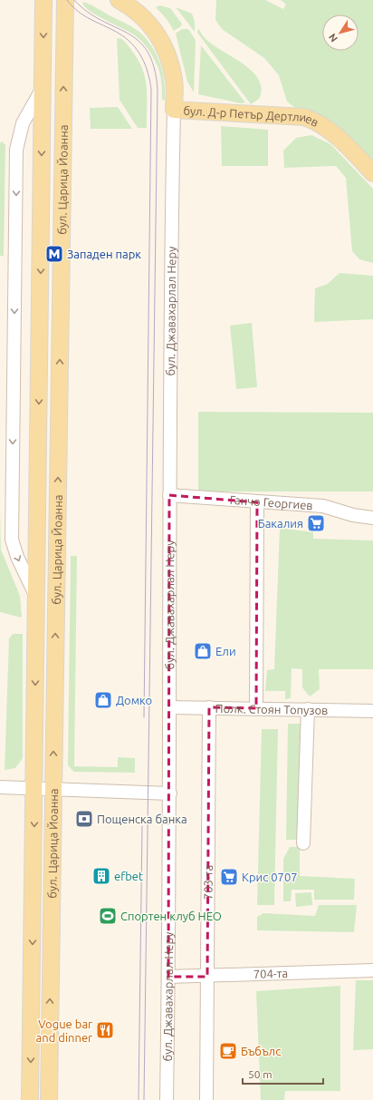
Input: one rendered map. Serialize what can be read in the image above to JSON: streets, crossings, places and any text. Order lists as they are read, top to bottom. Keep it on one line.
{"streets":{"main road":["бул. Д-р Петър Дертлиев","бул. Царица Йоанна"],"street":["бул. Джавахарлал Неру","Ганчо Георгиев","Полк. Стоян Топузов","703-та","704-та"]},"crossings":[["бул. Д-р Петър Дертлиев","бул. Джавахарлал Неру"],["бул. Джавахарлал Неру","Ганчо Георгиев"],["бул. Джавахарлал Неру","Полк. Стоян Топузов"],["бул. Джавахарлал Неру","704-та"],["Полк. Стоян Топузов","703-та"],["703-та","704-та"]],"places":{"metro station":["Западен парк"],"supermarket":["Бакалия","Крис 0707"],"shop":["Ели","Домко"],"bank":["Пощенска банка"],"building":["efbet"],"sports":["Спортен клуб НЕО"],"restaurant":["Vogue bar and dinner"],"cafe":["Бъбълс"]},"scale_bar":"50 m","north":"bottom left"}
